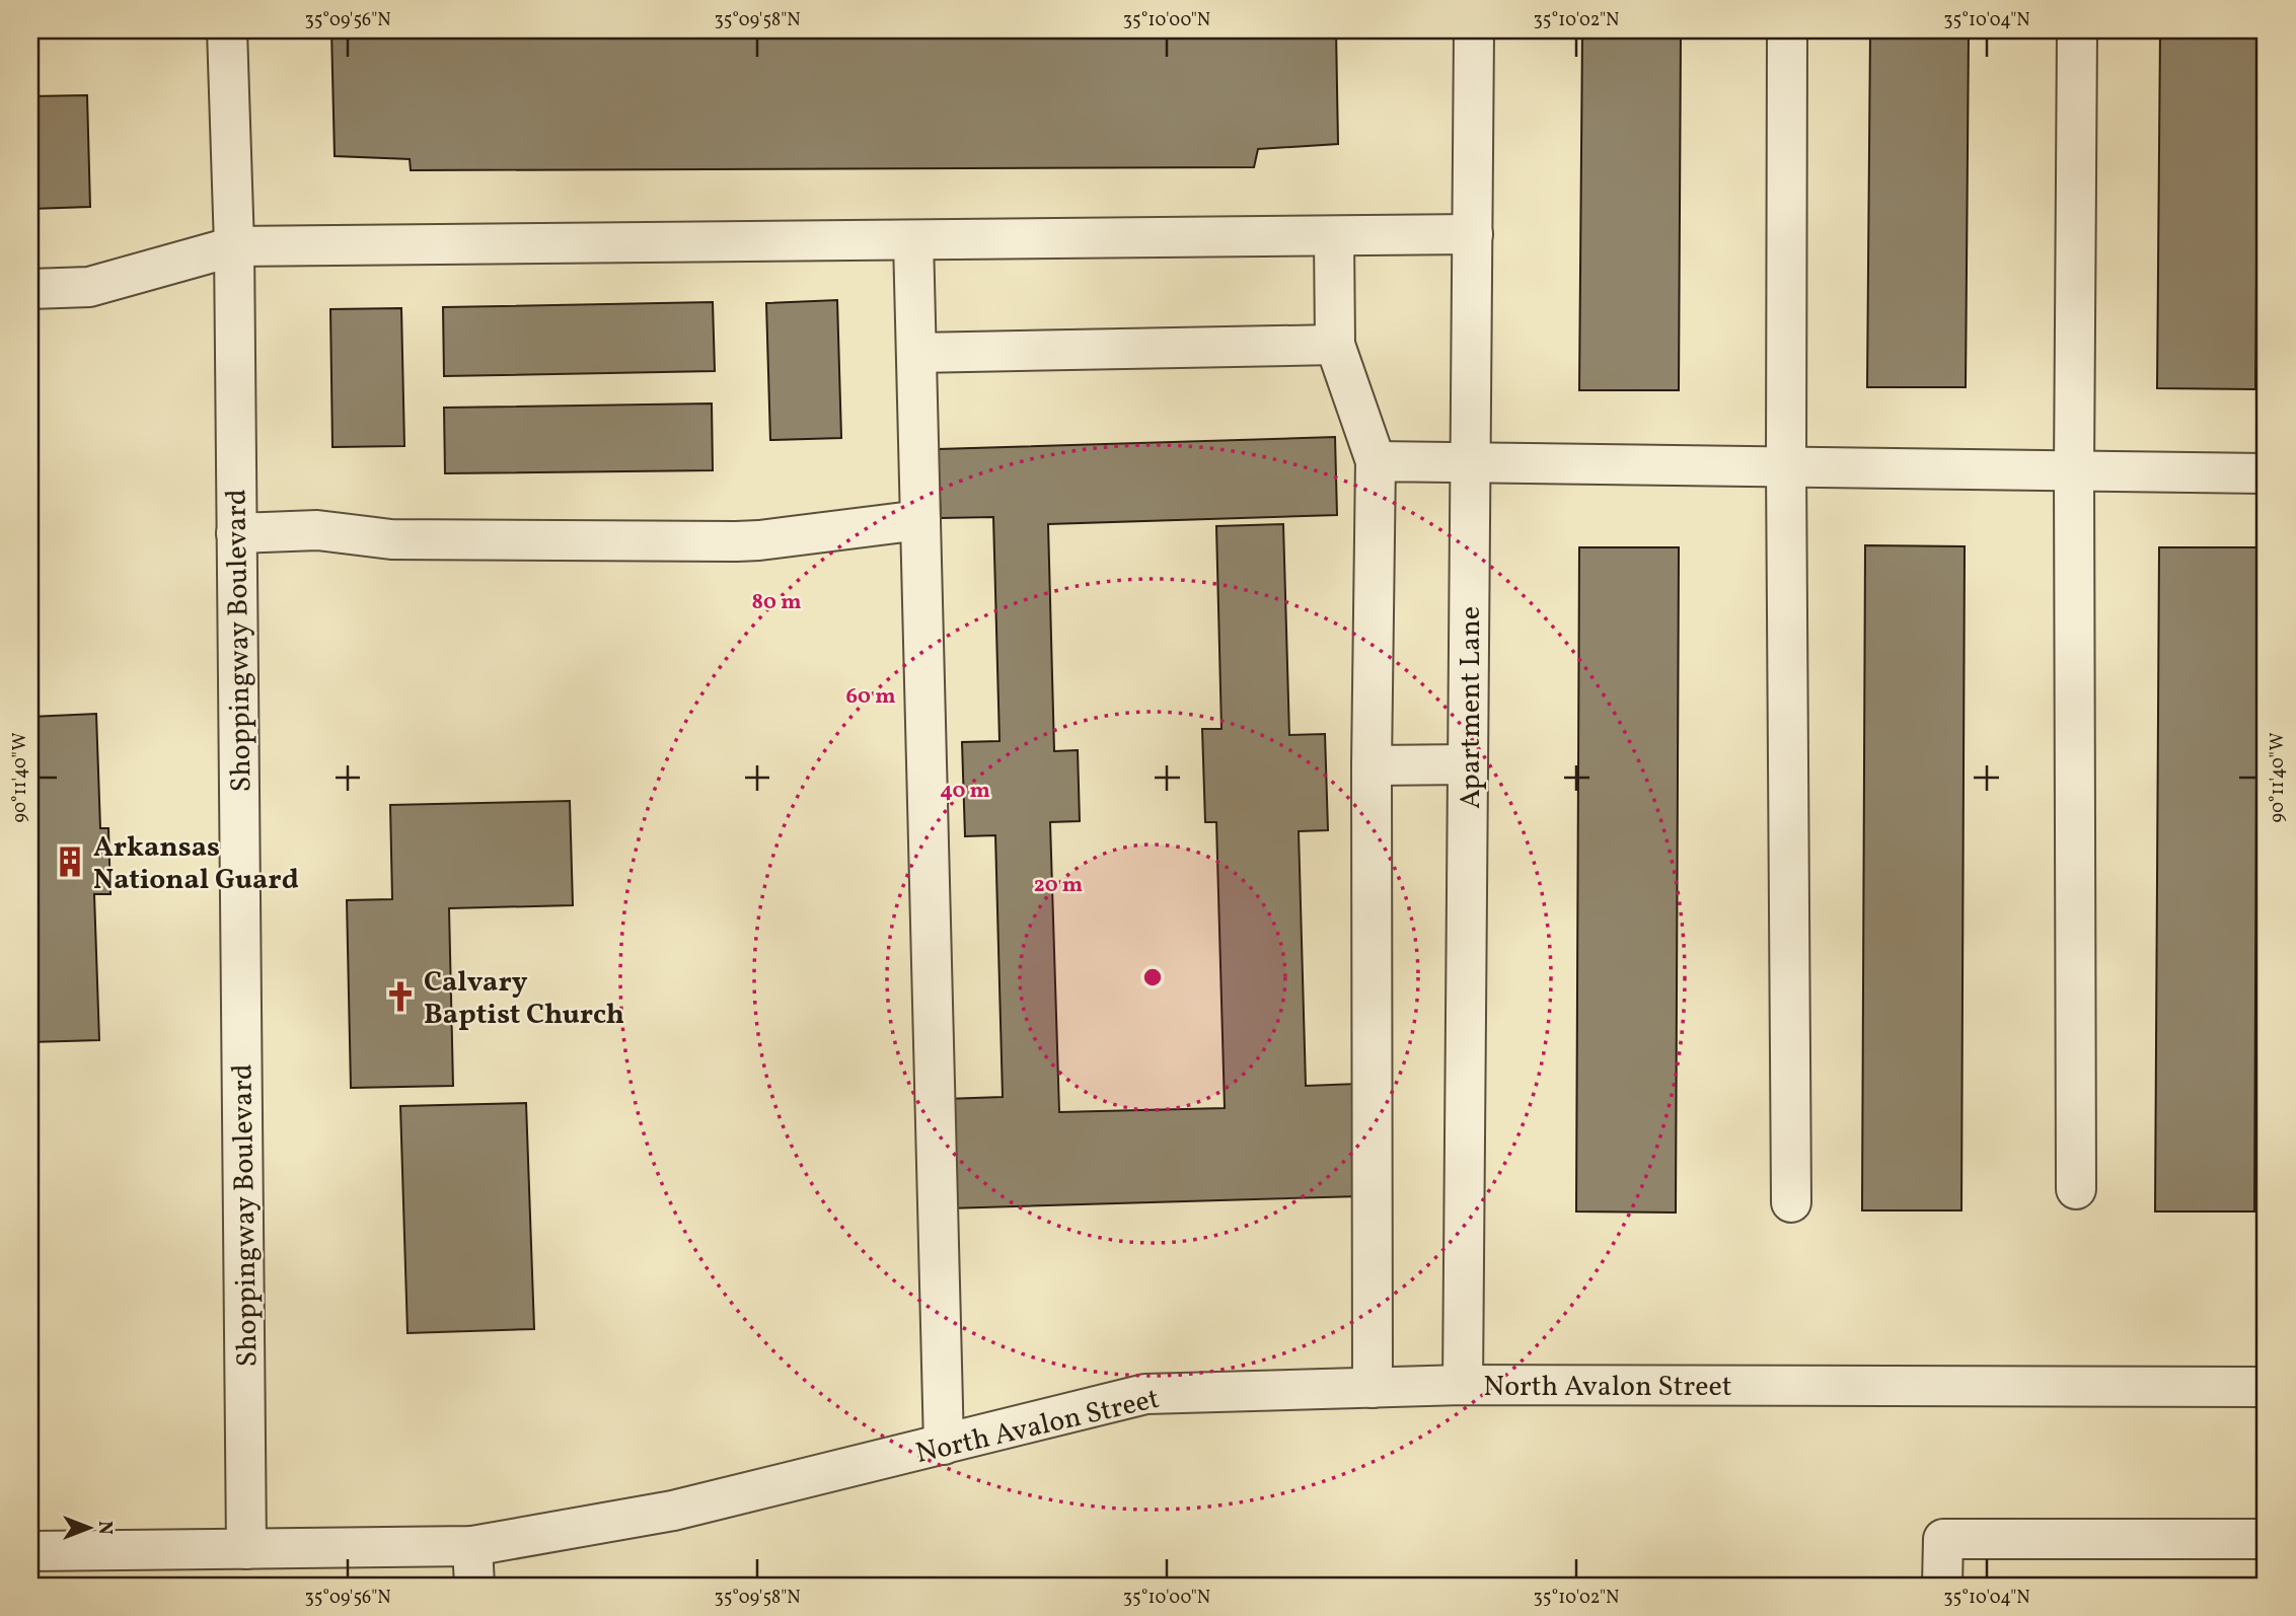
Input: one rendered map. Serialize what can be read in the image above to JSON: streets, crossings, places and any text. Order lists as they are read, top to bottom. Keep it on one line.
{"streets":{"street":["Shoppingway Boulevard","Apartment Lane","North Avalon Street"]},"crossings":[["Shoppingway Boulevard","North Avalon Street"],["Apartment Lane","North Avalon Street"]],"places":{"building":["Arkansas National Guard"],"church":["Calvary Baptist Church"]},"north":"right","coordinates":["35°09'56\"N","35°09'58\"N","35°10'00\"N","35°10'02\"N","35°10'04\"N","90°11'40\"W"],"rings":["80 m","60 m","40 m","20 m"]}
